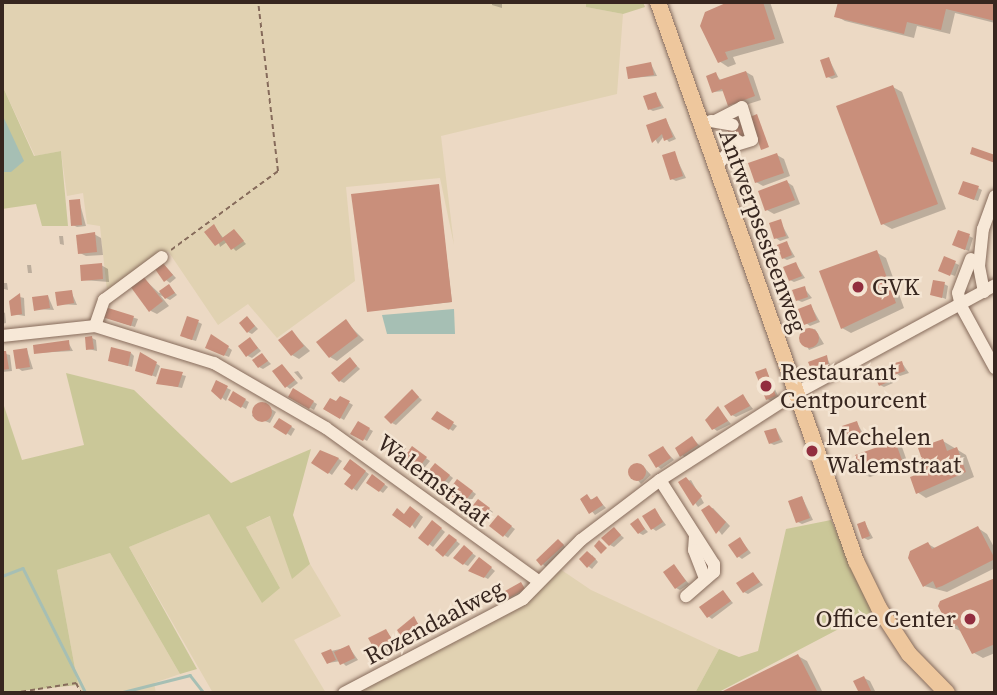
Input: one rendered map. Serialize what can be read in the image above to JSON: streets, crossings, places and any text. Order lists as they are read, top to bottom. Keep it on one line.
{"streets":{"main road":["Antwerpsesteenweg"],"street":["Walemstraat","Rozendaalweg"]},"crossings":[["Walemstraat","Rozendaalweg"]],"places":["GVK","Restaurant Centpourcent","Mechelen Walemstraat","Office Center"]}
